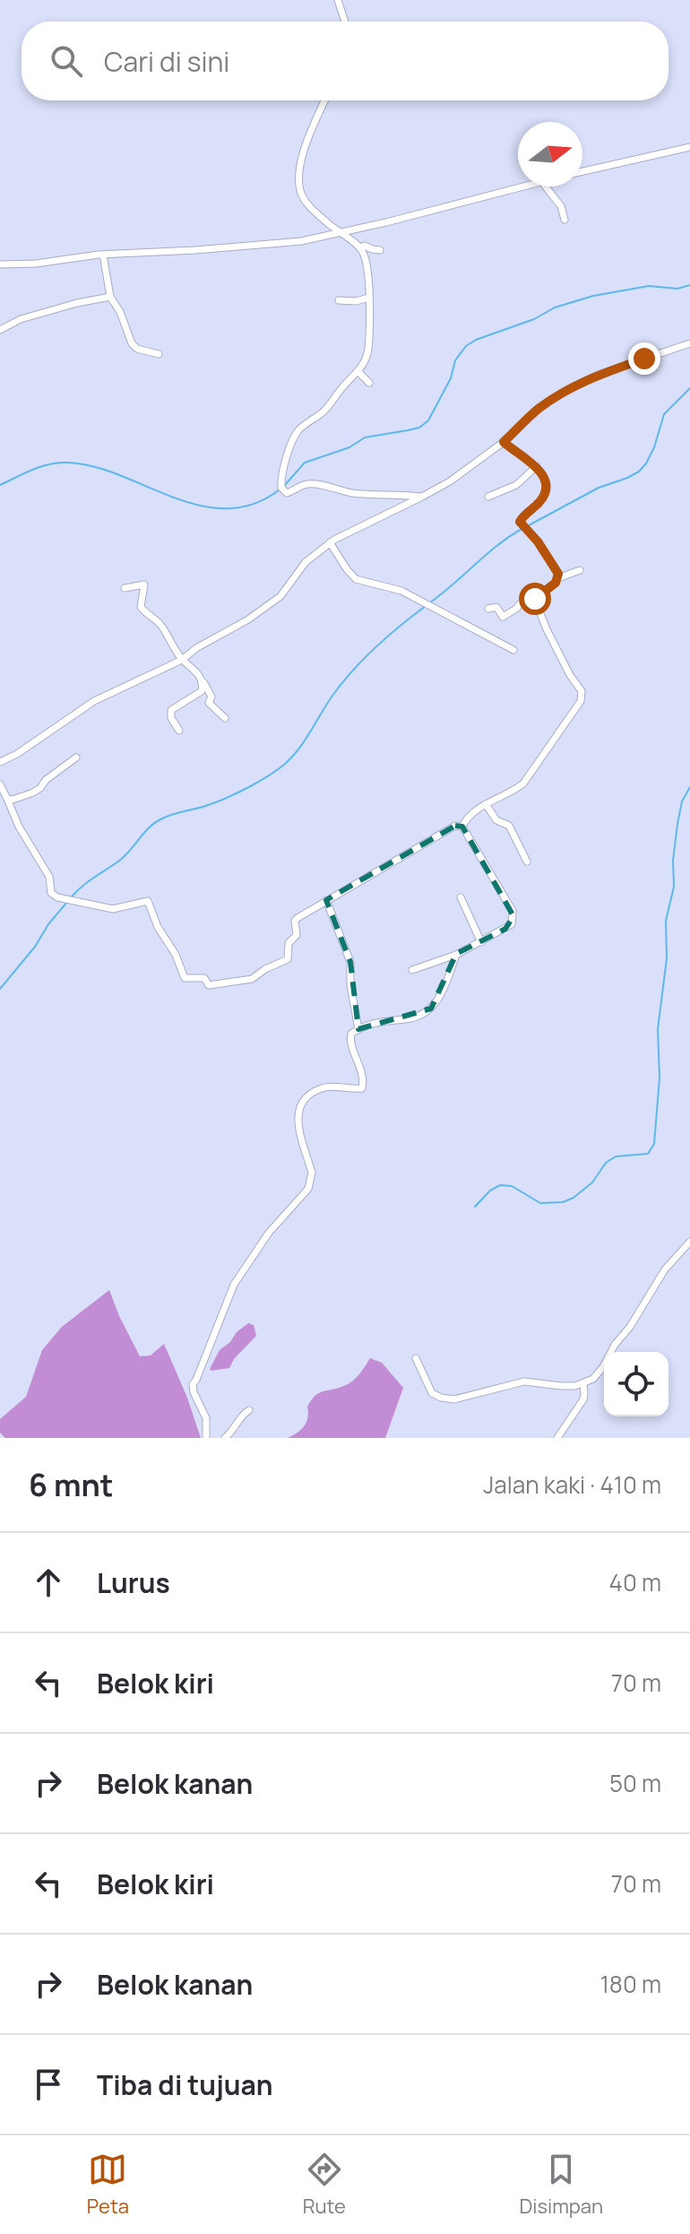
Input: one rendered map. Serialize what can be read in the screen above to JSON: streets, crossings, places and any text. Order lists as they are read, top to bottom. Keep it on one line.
{"north":"right","page":{"search":"Cari di sini","heading":["6 mnt","Jalan kaki · 410 m"],"list":[["Lurus","40 m"],["Belok kiri","70 m"],["Belok kanan","50 m"],["Belok kiri","70 m"],["Belok kanan","180 m"],"Tiba di tujuan"],"nav":["Peta","Rute","Disimpan"]}}
